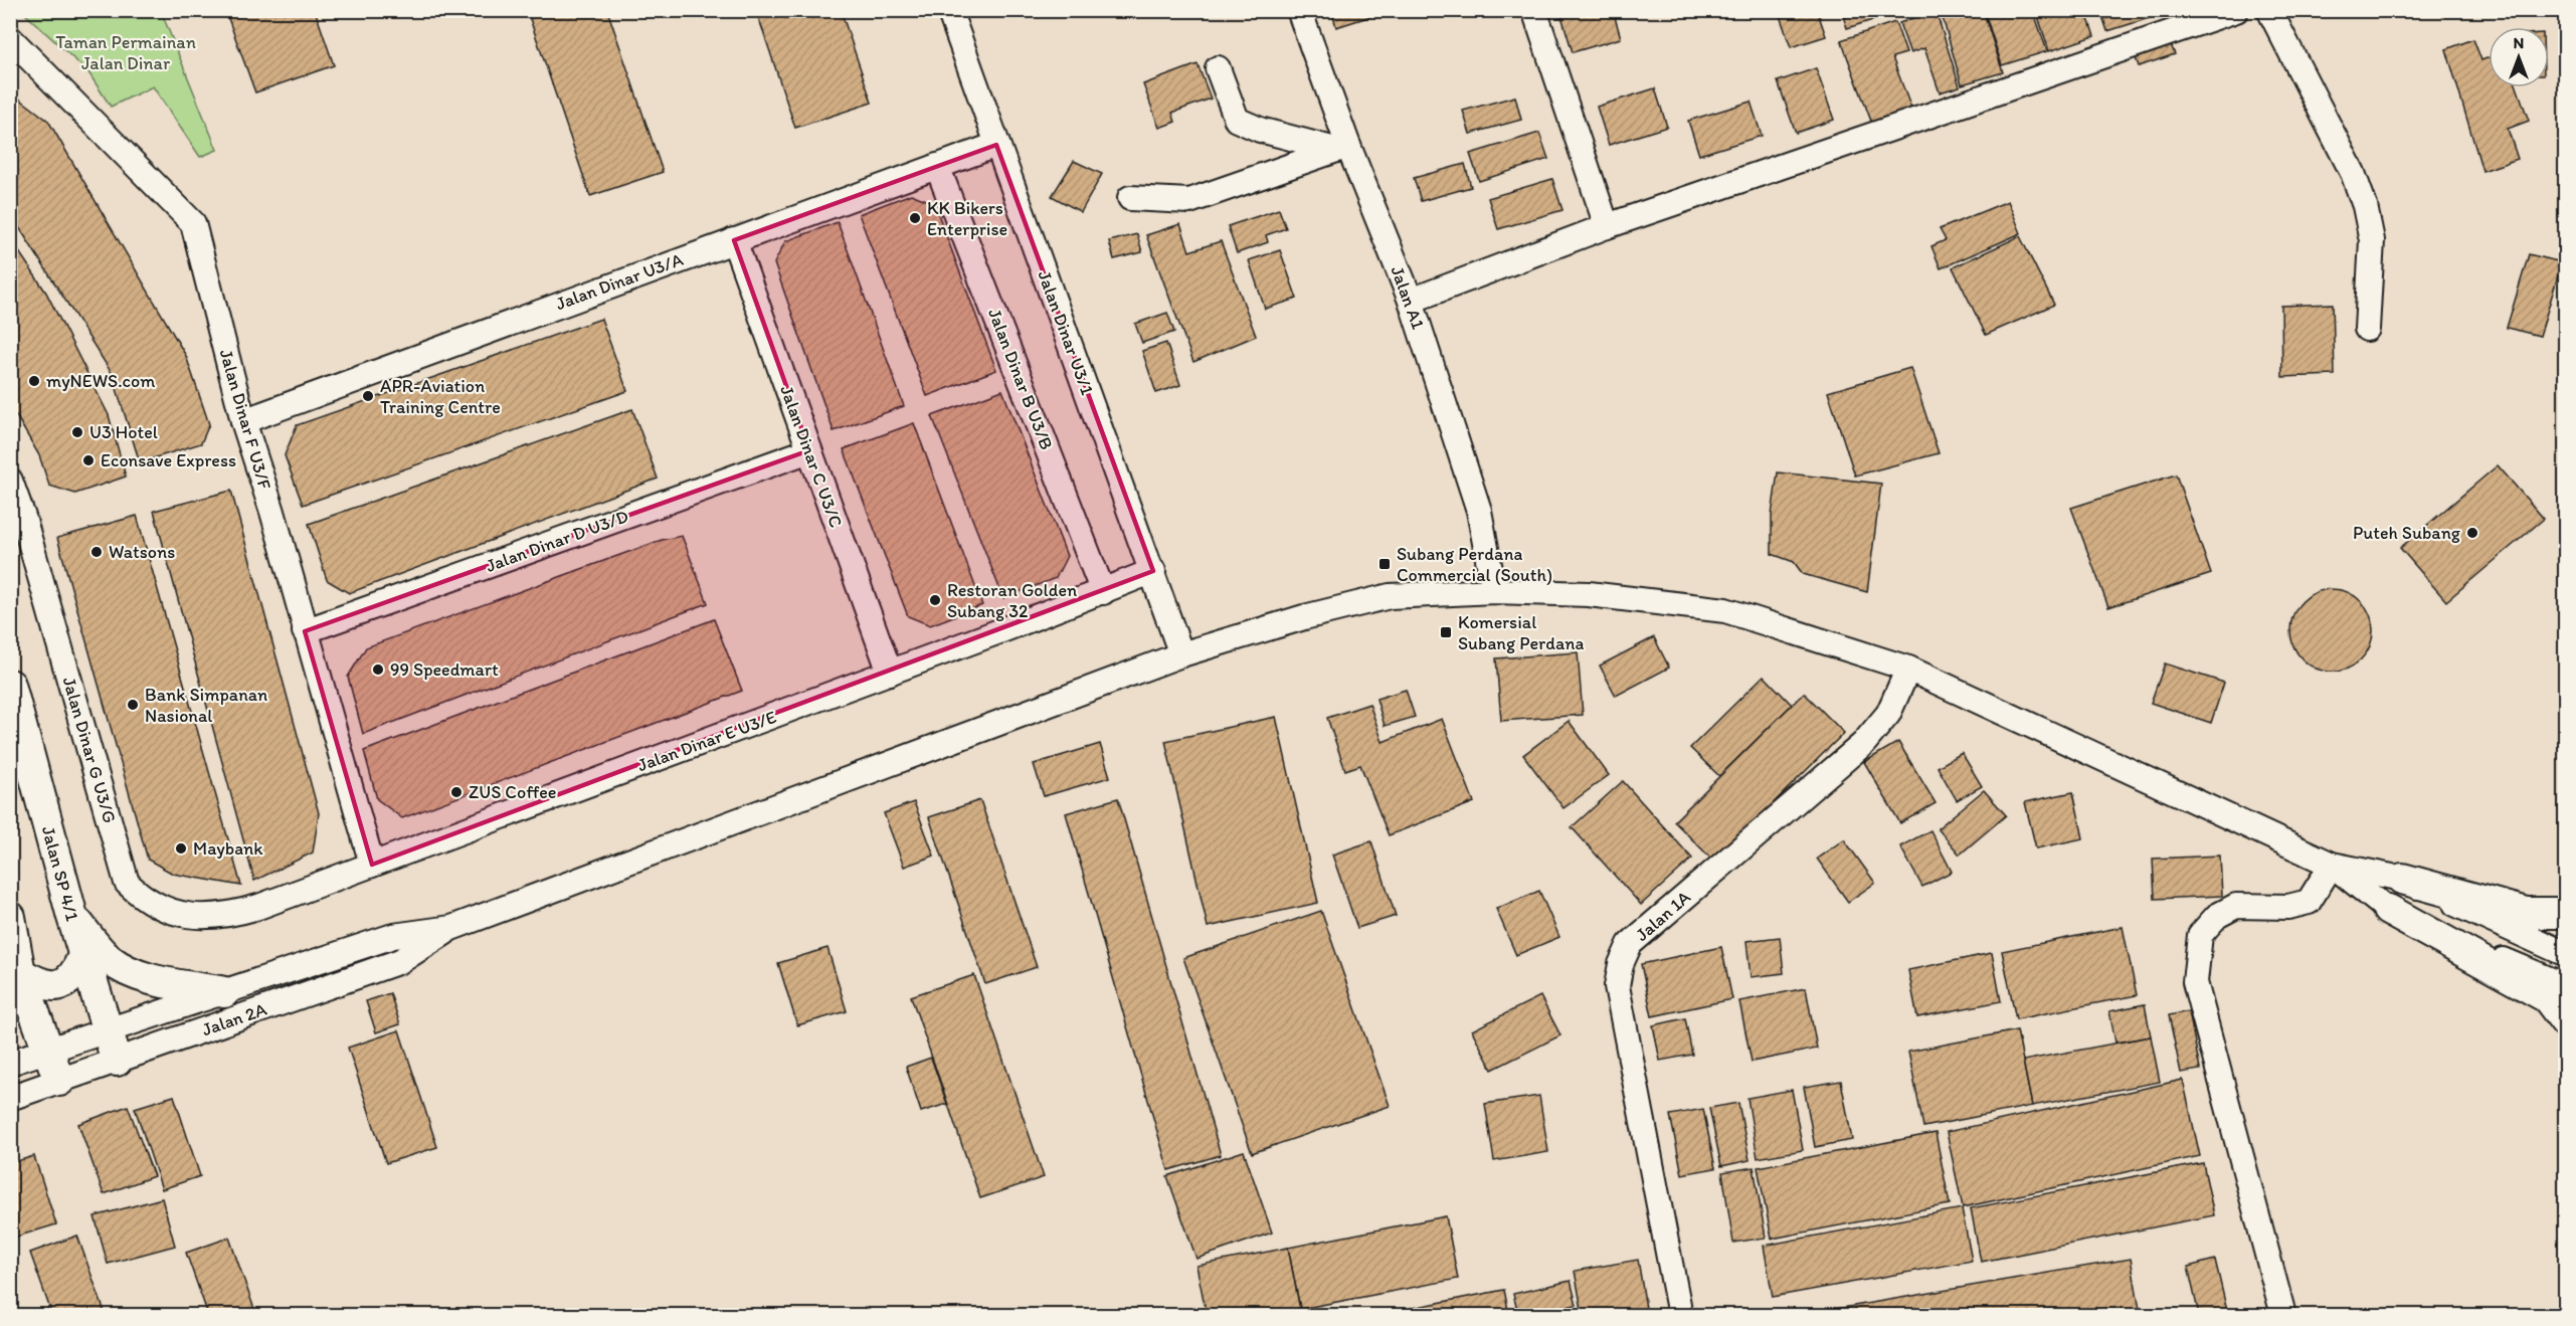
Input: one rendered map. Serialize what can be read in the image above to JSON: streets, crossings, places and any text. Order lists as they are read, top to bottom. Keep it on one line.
{"streets":{"main road":["Jalan SP 4/1"],"street":["Jalan Dinar U3/A","Jalan A1","Jalan Dinar U3/1","Jalan Dinar B U3/B","Jalan Dinar F U3/F","Jalan Dinar C U3/C","Jalan Dinar D U3/D","Jalan Dinar E U3/E","Jalan Dinar G U3/G","Jalan 1A","Jalan 2A"]},"crossings":[["Jalan Dinar U3/A","Jalan Dinar U3/1"],["Jalan Dinar U3/A","Jalan Dinar B U3/B"],["Jalan Dinar U3/A","Jalan Dinar F U3/F"],["Jalan Dinar U3/A","Jalan Dinar C U3/C"],["Jalan Dinar U3/1","Jalan Dinar E U3/E"],["Jalan Dinar B U3/B","Jalan Dinar E U3/E"],["Jalan Dinar F U3/F","Jalan Dinar D U3/D"],["Jalan Dinar F U3/F","Jalan Dinar E U3/E"],["Jalan Dinar C U3/C","Jalan Dinar D U3/D"],["Jalan Dinar C U3/C","Jalan Dinar E U3/E"],["Jalan Dinar E U3/E","Jalan Dinar G U3/G"],["Jalan SP 4/1","Jalan 2A"]],"parks":["Taman Permainan Jalan Dinar"],"places":{"other":["KK Bikers Enterprise","myNEWS.com","APR-Aviation Training Centre","U3 Hotel","Econsave Express","Puteh Subang","Watsons","Restoran Golden Subang 32","99 Speedmart","Bank Simpanan Nasional","ZUS Coffee","Maybank"],"transit":["Subang Perdana Commercial (South)","Komersial Subang Perdana"]},"north":"top"}
